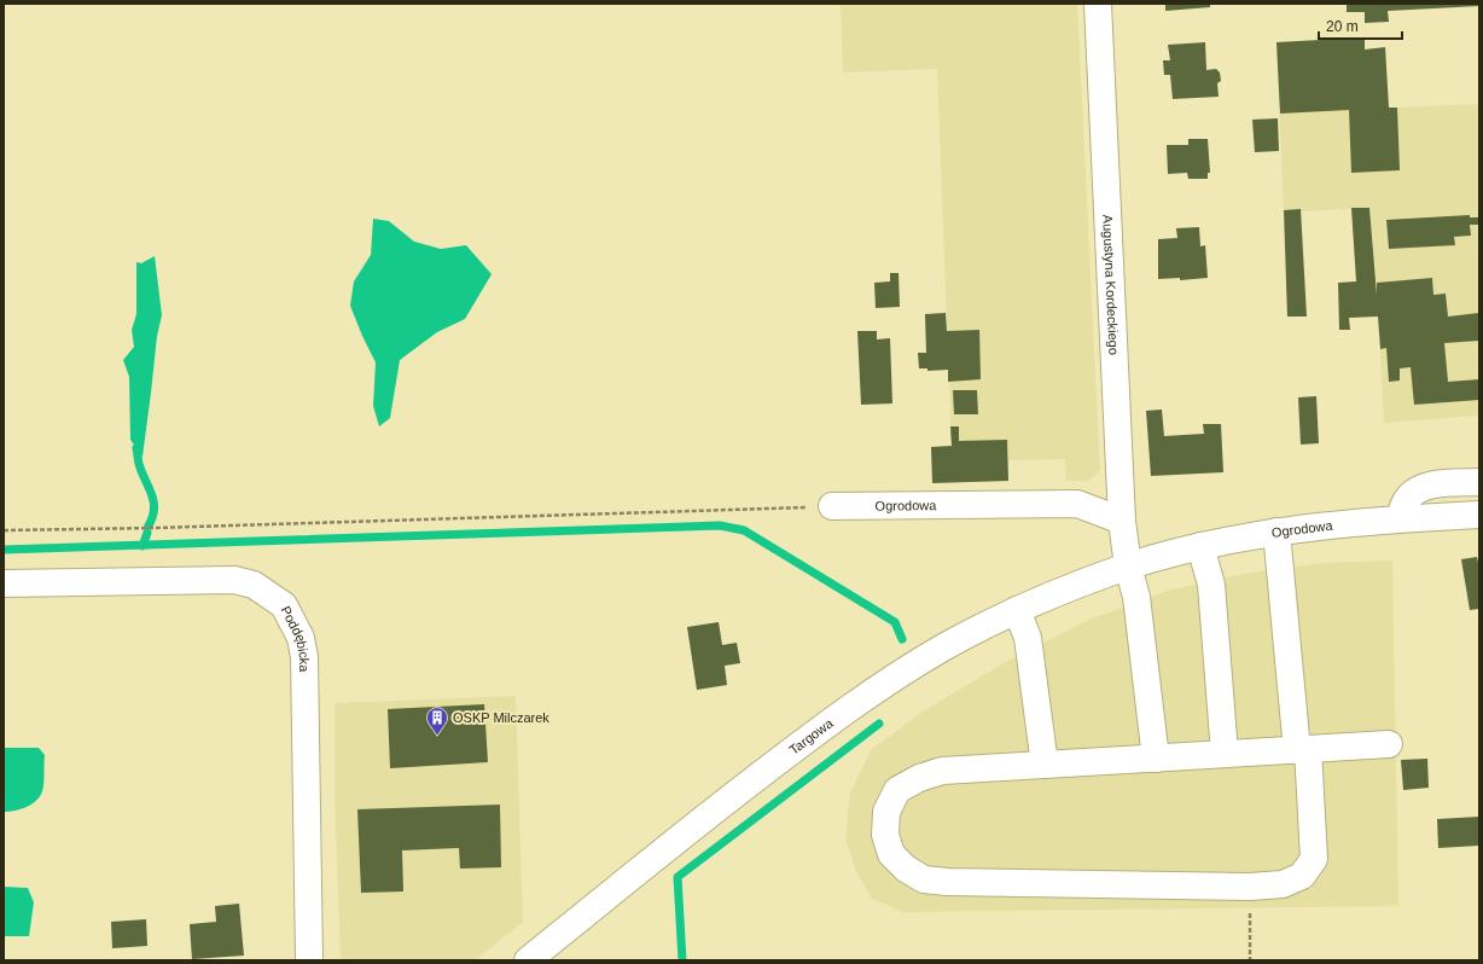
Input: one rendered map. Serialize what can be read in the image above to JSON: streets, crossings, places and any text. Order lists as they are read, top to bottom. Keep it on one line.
{"streets":{"street":["Augustyna Kordeckiego","Ogrodowa","Poddębicka","Targowa"]},"crossings":[["Augustyna Kordeckiego","Ogrodowa"],["Augustyna Kordeckiego","Targowa"],["Ogrodowa","Targowa"]],"places":{"building":["OSKP Milczarek"]},"scale_bar":"20 m"}
